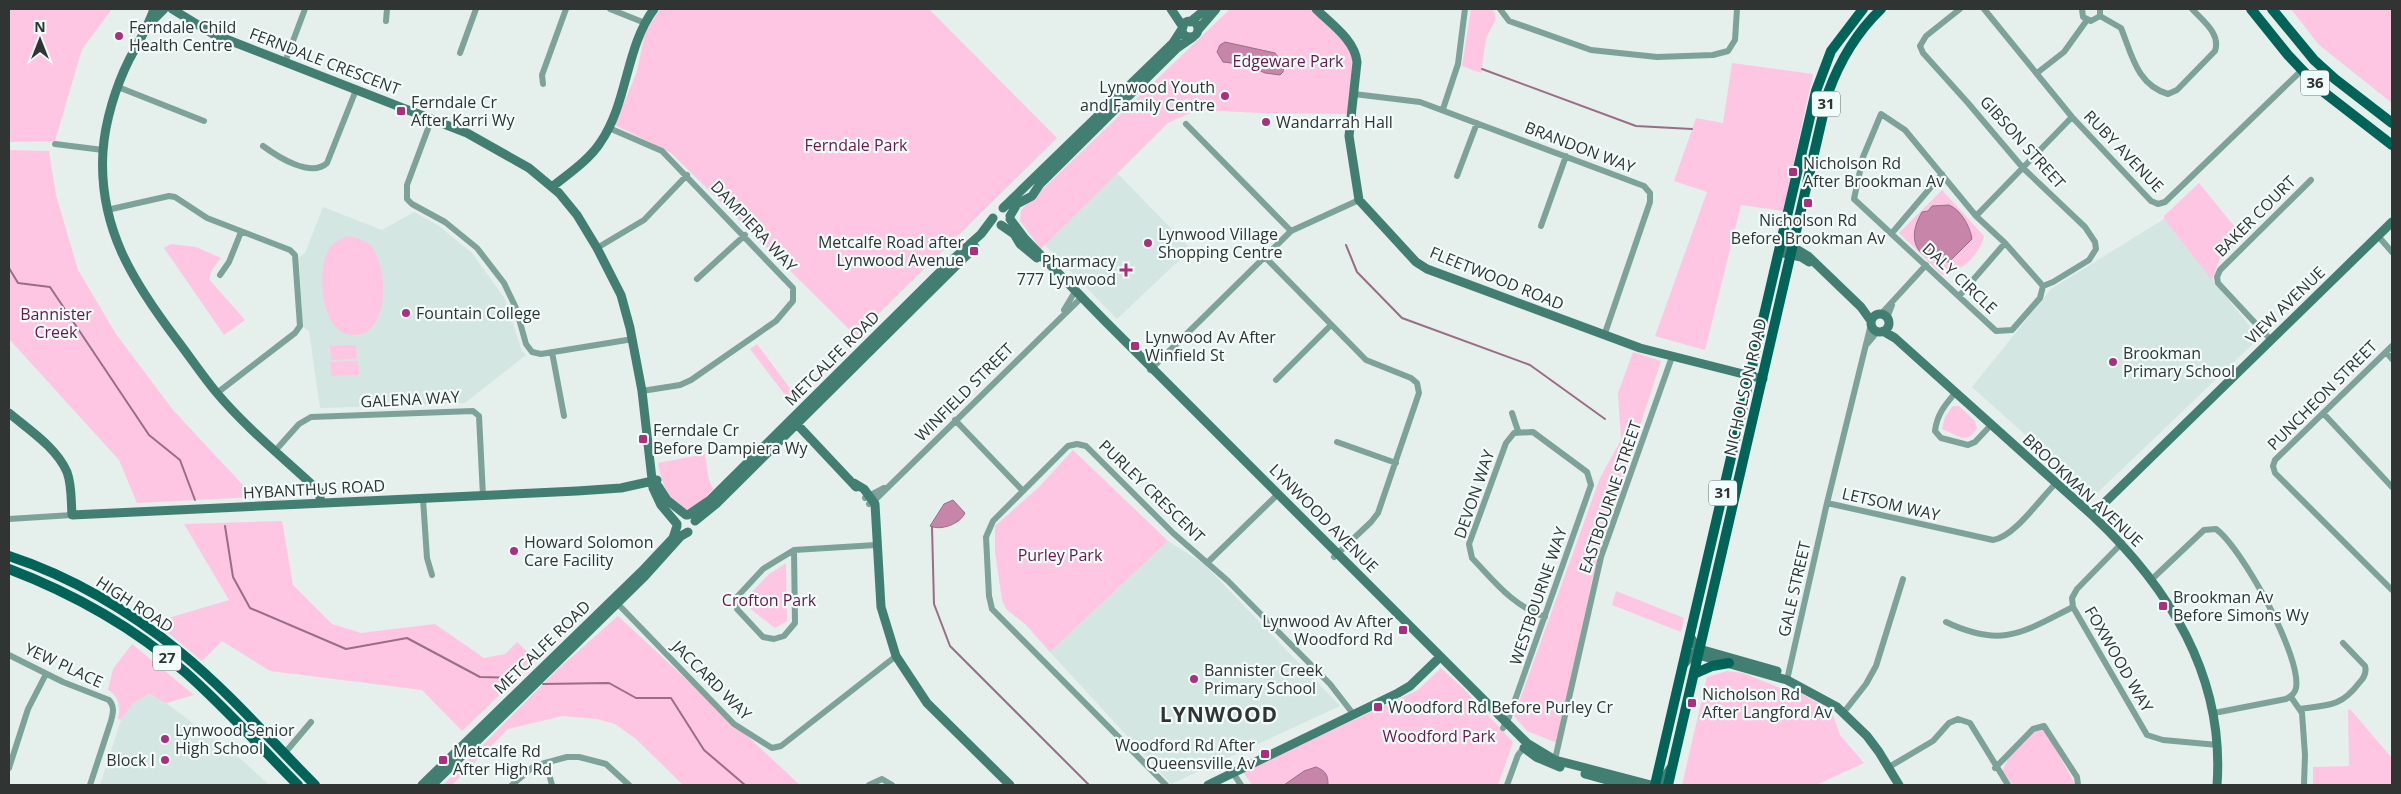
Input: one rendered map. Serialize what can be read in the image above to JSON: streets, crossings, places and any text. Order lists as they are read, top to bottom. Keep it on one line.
{"streets":{"main road":["36","31","NICHOLSON ROAD","HIGH ROAD","27"],"street":["FERNDALE CRESCENT","GIBSON STREET","BRANDON WAY","RUBY AVENUE","BAKER COURT","DAMPIERA WAY","FLEETWOOD ROAD","DALY CIRCLE","VIEW AVENUE","METCALFE ROAD","WINFIELD STREET","PUNCHEON STREET","GALENA WAY","HYBANTHUS ROAD","BROOKMAN AVENUE","PURLEY CRESCENT","DEVON WAY","EASTBOURNE STREET","LETSOM WAY","LYNWOOD AVENUE","GALE STREET","WESTBOURNE WAY","FOXWOOD WAY","YEW PLACE","JACCARD WAY"]},"crossings":[["FERNDALE CRESCENT","DAMPIERA WAY"],["FERNDALE CRESCENT","METCALFE ROAD"],["FERNDALE CRESCENT","HYBANTHUS ROAD"],["36","RUBY AVENUE"],["GIBSON STREET","DALY CIRCLE"],["BRANDON WAY","FLEETWOOD ROAD"],["BAKER COURT","VIEW AVENUE"],["FLEETWOOD ROAD","NICHOLSON ROAD"],["FLEETWOOD ROAD","EASTBOURNE STREET"],["DALY CIRCLE","LETSOM WAY"],["VIEW AVENUE","BROOKMAN AVENUE"],["METCALFE ROAD","LYNWOOD AVENUE"],["METCALFE ROAD","JACCARD WAY"],["NICHOLSON ROAD","BROOKMAN AVENUE"],["WINFIELD STREET","LYNWOOD AVENUE"],["GALENA WAY","HYBANTHUS ROAD"],["BROOKMAN AVENUE","LETSOM WAY"],["BROOKMAN AVENUE","FOXWOOD WAY"],["DEVON WAY","WESTBOURNE WAY"],["EASTBOURNE STREET","LYNWOOD AVENUE"],["LETSOM WAY","GALE STREET"],["LYNWOOD AVENUE","WESTBOURNE WAY"]],"districts":["LYNWOOD"],"parks":["Edgeware Park","Ferndale Park","Bannister Creek","Purley Park","Crofton Park","Woodford Park"],"places":{"other":["Ferndale Child Health Centre","Lynwood Youth and Family Centre","Wandarrah Hall","Lynwood Village Shopping Centre","Fountain College","Brookman Primary School","Howard Solomon Care Facility","Bannister Creek Primary School","Lynwood Senior High School","Block I"],"transit":["Ferndale Cr After Karri Wy","Nicholson Rd After Brookman Av","Nicholson Rd Before Brookman Av","Metcalfe Road after Lynwood Avenue","Lynwood Av After Winfield St","Ferndale Cr Before Dampiera Wy","Brookman Av Before Simons Wy","Lynwood Av After Woodford Rd","Nicholson Rd After Langford Av","Woodford Rd Before Purley Cr","Woodford Rd After Queensville Av","Metcalfe Rd After High Rd"],"health":["Pharmacy 777 Lynwood"]},"north":"top"}
